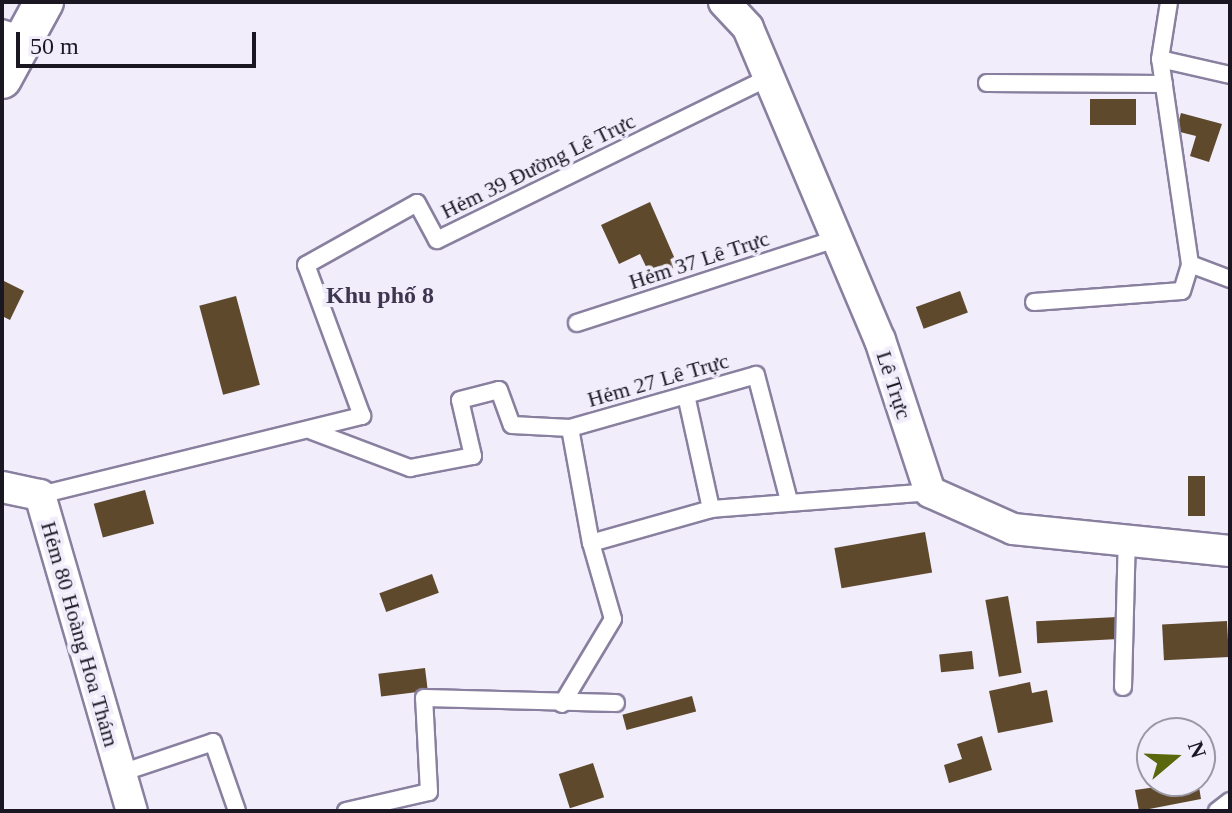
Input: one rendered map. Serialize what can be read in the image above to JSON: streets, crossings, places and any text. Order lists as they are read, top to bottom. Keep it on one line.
{"streets":{"street":["Lê Trực","Hẻm 80 Hoàng Hoa Thám"],"lane":["Hẻm 39 Đường Lê Trực","Hẻm 37 Lê Trực","Hẻm 27 Lê Trực"]},"crossings":[["Hẻm 39 Đường Lê Trực","Lê Trực"],["Hẻm 37 Lê Trực","Lê Trực"]],"districts":["Khu phố 8"],"scale_bar":"50 m","north":"right"}
